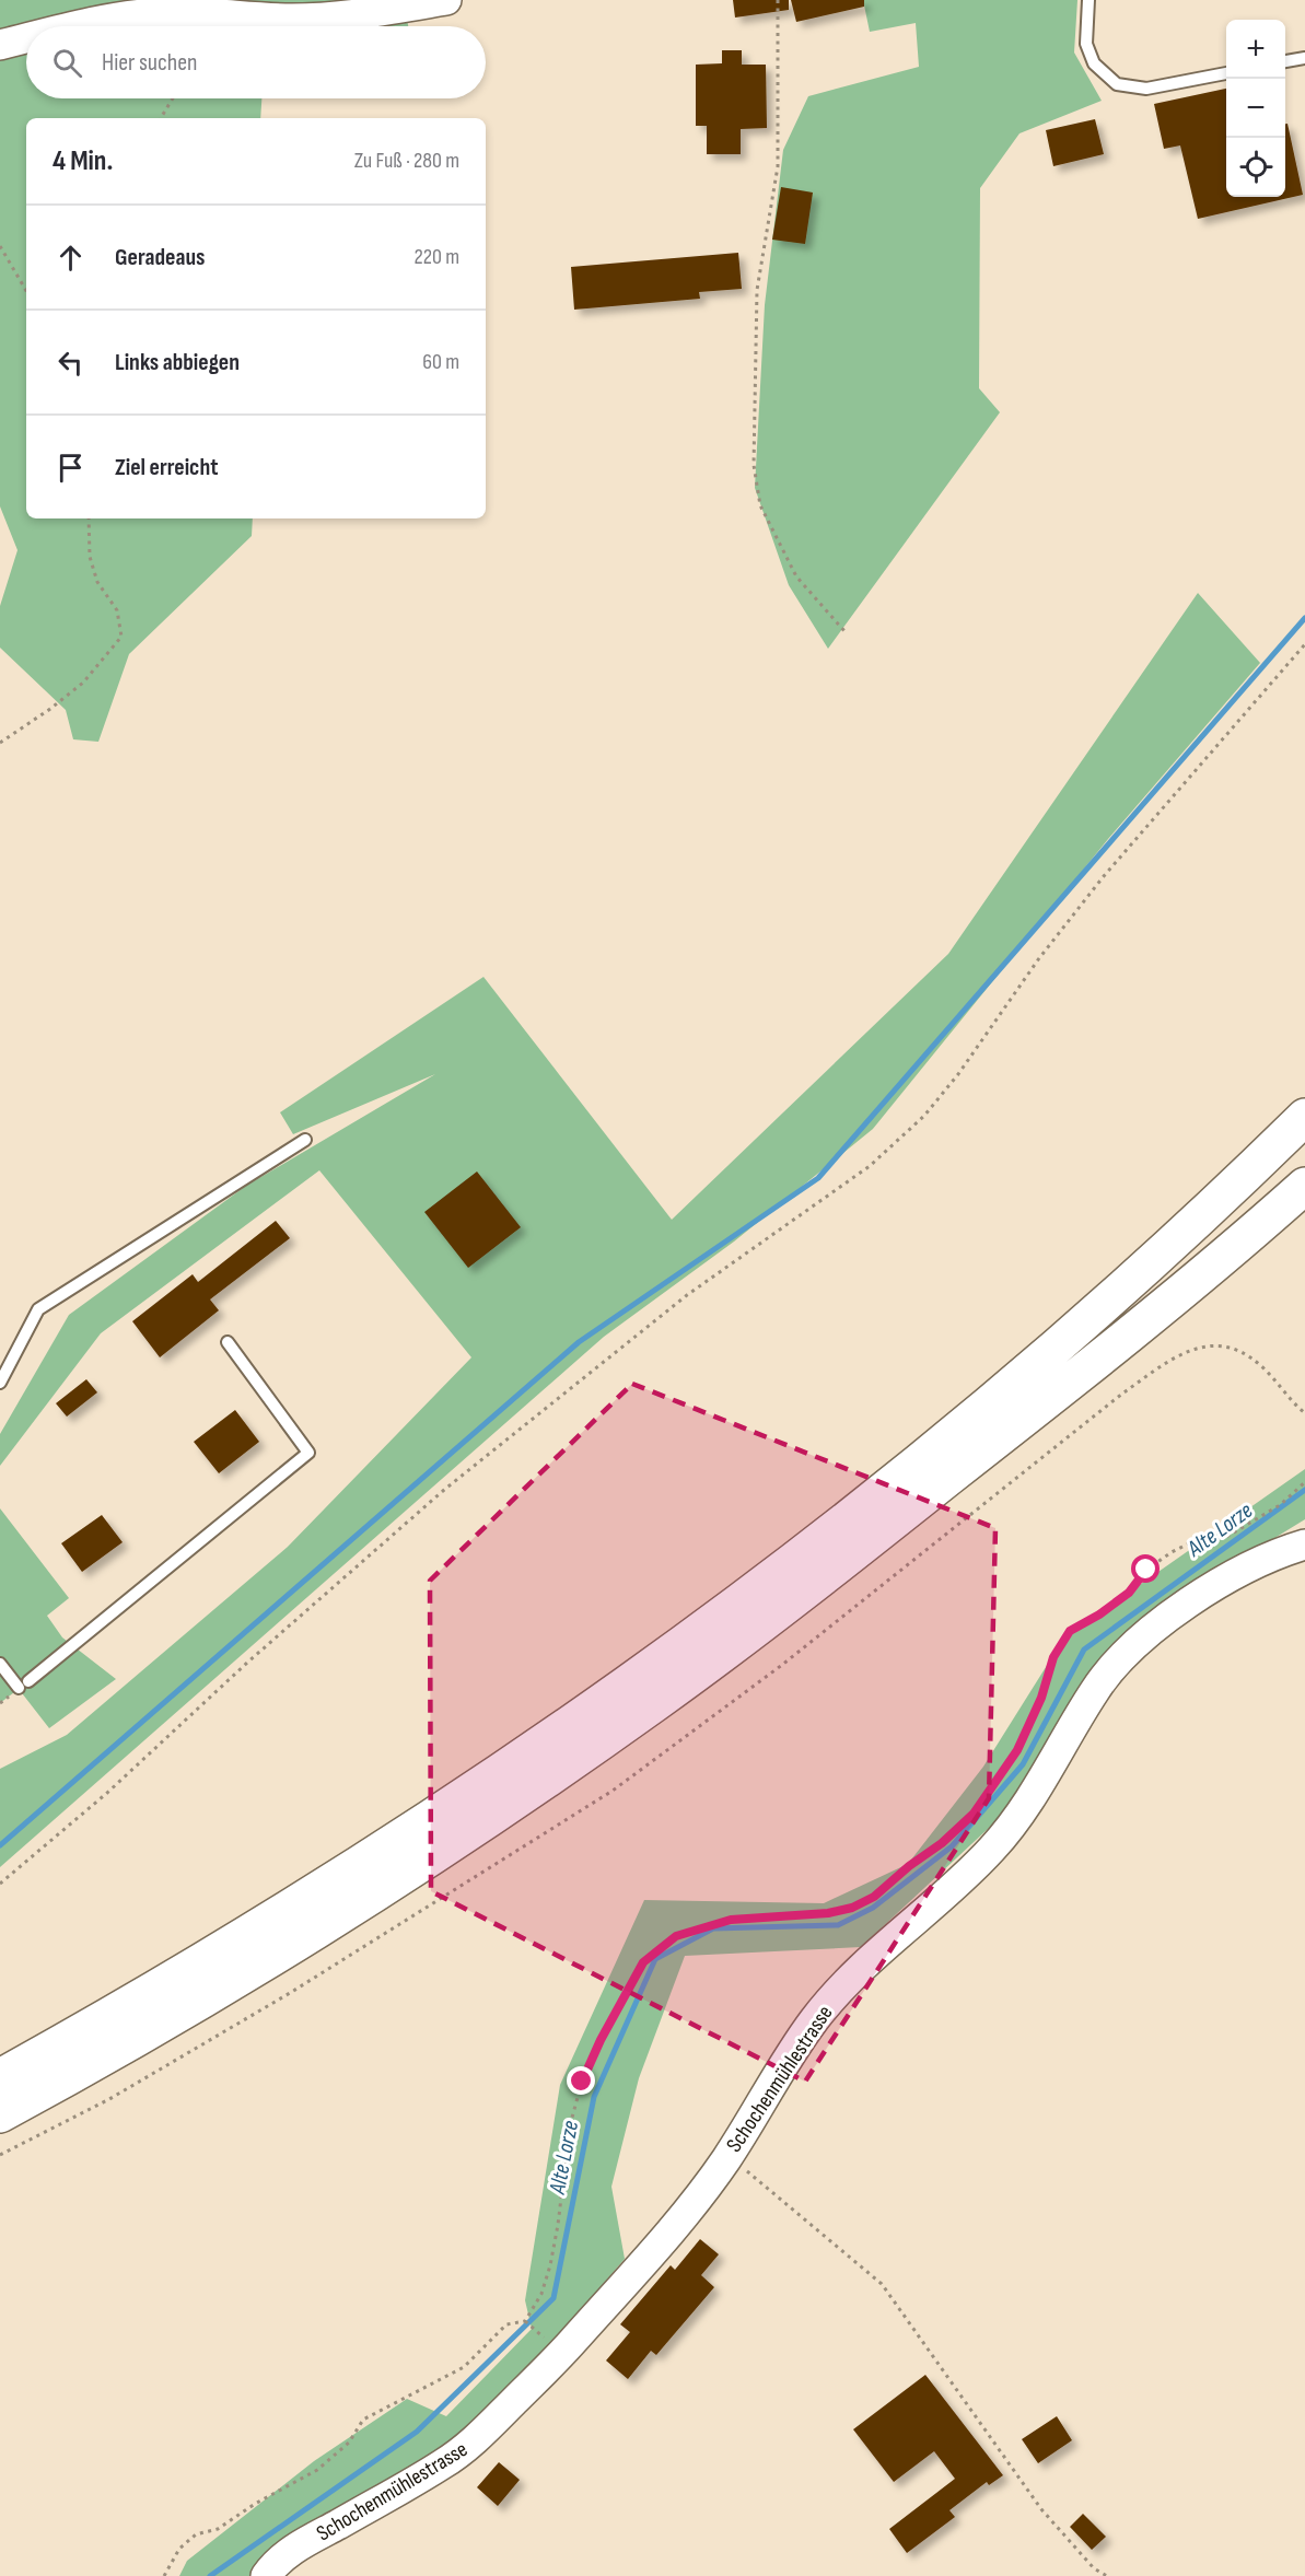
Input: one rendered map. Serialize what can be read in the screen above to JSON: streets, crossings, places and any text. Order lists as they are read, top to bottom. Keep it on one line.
{"streets":{"street":["Schochenmühlestrasse"]},"water":["Alte Lorze"],"page":{"map_buttons":["+","−"],"search":"Hier suchen","heading":["4 Min.","Zu Fuß · 280 m"],"list":[["Geradeaus","220 m"],["Links abbiegen","60 m"],"Ziel erreicht"]}}
